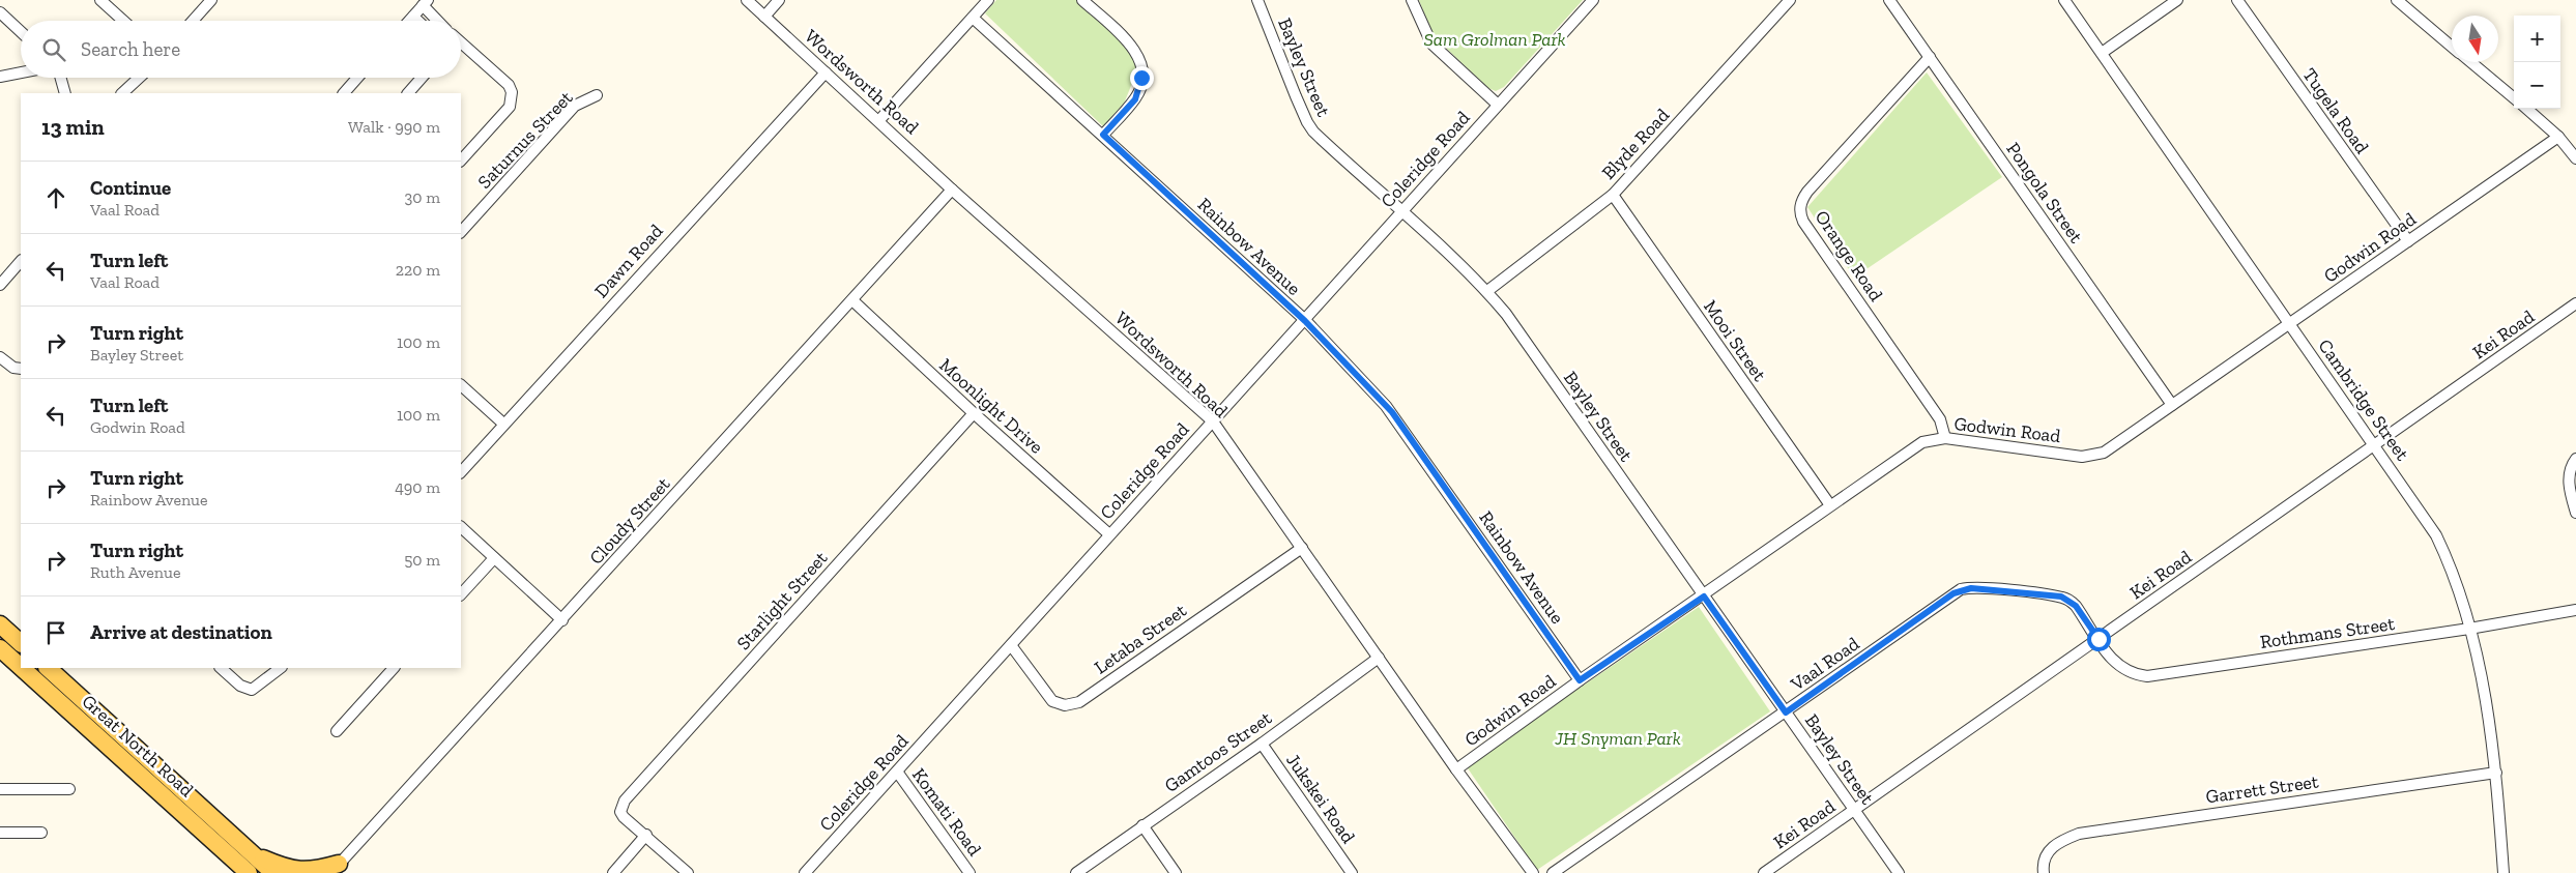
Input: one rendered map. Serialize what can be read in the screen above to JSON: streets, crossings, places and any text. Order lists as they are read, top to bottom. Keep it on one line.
{"streets":{"main road":["Great North Road"],"street":["Bayley Street","Wordsworth Road","Tugela Road","Saturnus Street","Blyde Road","Coleridge Road","Pongola Street","Rainbow Avenue","Godwin Road","Orange Road","Dawn Road","Kei Road","Mooi Street","Cambridge Street","Moonlight Drive","Cloudy Street","Starlight Street","Rothmans Street","Letaba Street","Vaal Road","Gamtoos Street","Garrett Street","Jukskei Road","Komati Road"]},"crossings":[["Bayley Street","Blyde Road"],["Bayley Street","Coleridge Road"],["Bayley Street","Godwin Road"],["Bayley Street","Kei Road"],["Bayley Street","Vaal Road"],["Wordsworth Road","Coleridge Road"],["Wordsworth Road","Godwin Road"],["Wordsworth Road","Dawn Road"],["Wordsworth Road","Cloudy Street"],["Wordsworth Road","Letaba Street"],["Wordsworth Road","Gamtoos Street"],["Tugela Road","Godwin Road"],["Blyde Road","Mooi Street"],["Coleridge Road","Rainbow Avenue"],["Coleridge Road","Moonlight Drive"],["Coleridge Road","Letaba Street"],["Coleridge Road","Komati Road"],["Pongola Street","Godwin Road"],["Pongola Street","Orange Road"],["Rainbow Avenue","Godwin Road"],["Godwin Road","Orange Road"],["Godwin Road","Mooi Street"],["Godwin Road","Cambridge Street"],["Kei Road","Cambridge Street"],["Kei Road","Rothmans Street"],["Kei Road","Vaal Road"],["Cambridge Street","Rothmans Street"],["Cambridge Street","Garrett Street"],["Moonlight Drive","Cloudy Street"],["Moonlight Drive","Starlight Street"],["Rothmans Street","Vaal Road"],["Gamtoos Street","Jukskei Road"]],"parks":["Sam Grolman Park","JH Snyman Park"],"north":"bottom","page":{"map_buttons":["+","−"],"search":"Search here","heading":["13 min","Walk · 990 m"],"list":[["Continue","Vaal Road","30 m"],["Turn left","Vaal Road","220 m"],["Turn right","Bayley Street","100 m"],["Turn left","Godwin Road","100 m"],["Turn right","Rainbow Avenue","490 m"],["Turn right","Ruth Avenue","50 m"],"Arrive at destination"]}}
